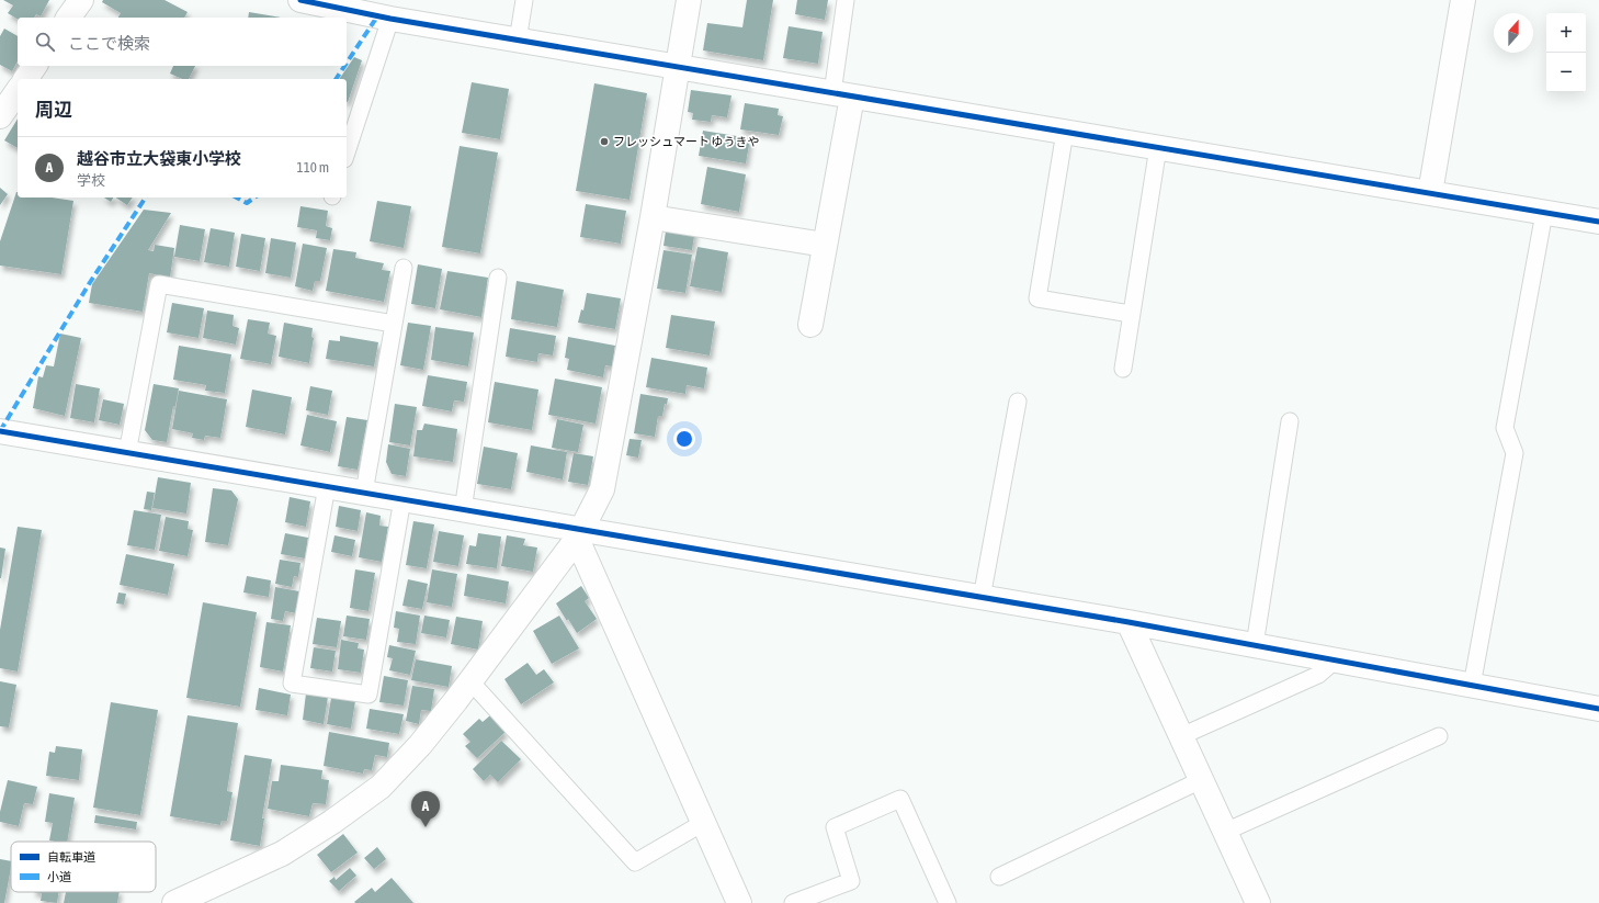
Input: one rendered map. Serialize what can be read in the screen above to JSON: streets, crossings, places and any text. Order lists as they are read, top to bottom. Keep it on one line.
{"places":["フレッシュマート ゆうきや"],"legend":["自転車道","小道"],"north":"top","page":{"map_buttons":["+","−"],"search":"ここで検索","heading":"周辺","list":[{"mark":"A","name":"越谷市立大袋東小学校","note":"学校","value":"110 m"}],"pins":"A"}}
